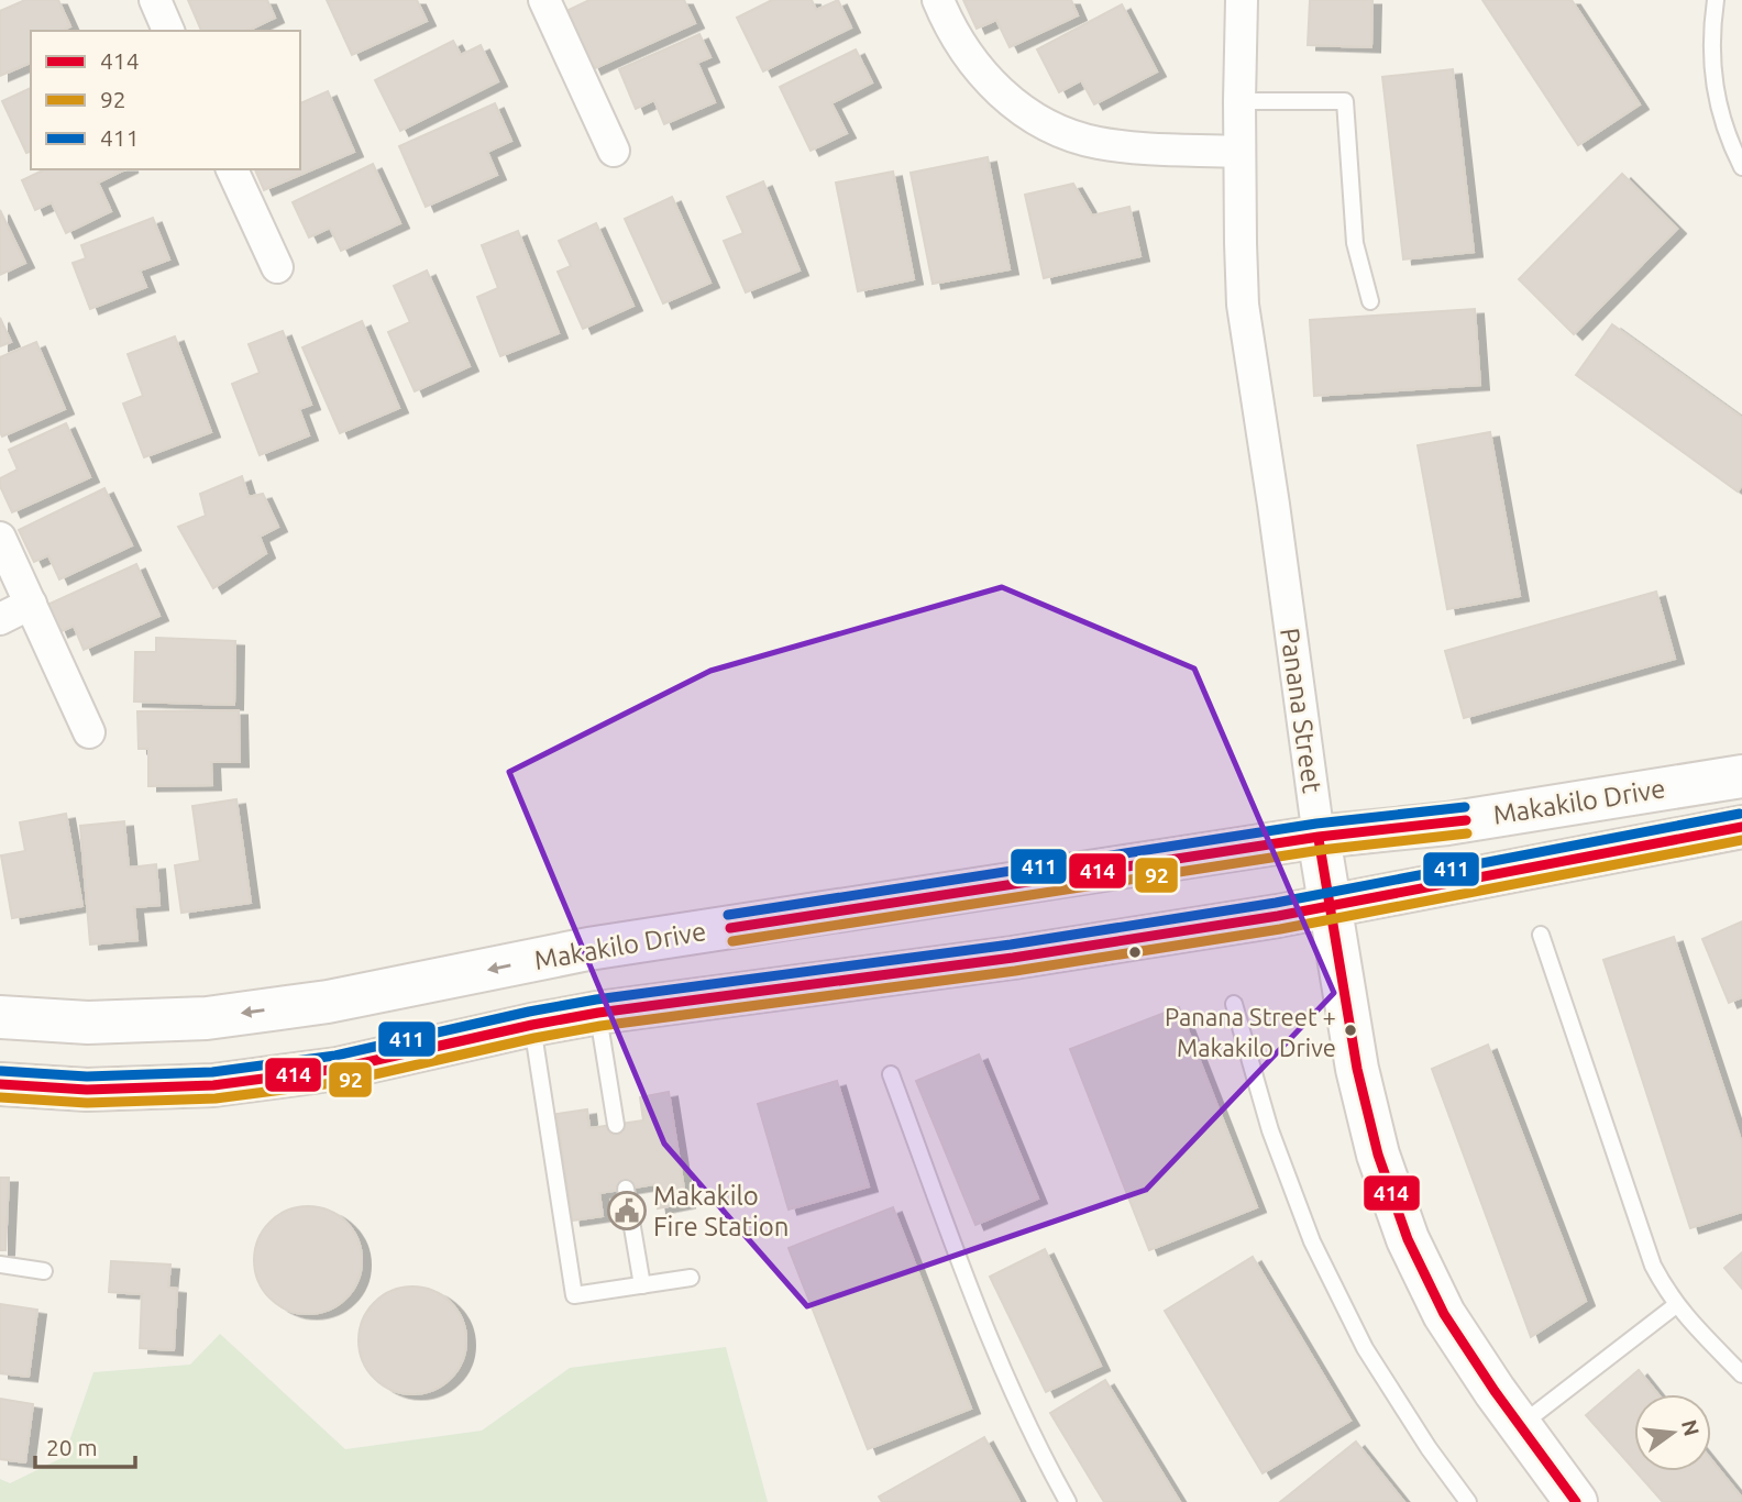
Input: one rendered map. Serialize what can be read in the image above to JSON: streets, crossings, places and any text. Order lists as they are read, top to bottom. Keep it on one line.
{"streets":{"main road":["Panana Street","Makakilo Drive"]},"crossings":[["Panana Street","Makakilo Drive"]],"places":{"other":["Panana Street + Makakilo Drive"],"public building":["Makakilo Fire Station"]},"lines":["transit line 411","transit line 414","transit line 92"],"legend":["414","92","411"],"scale_bar":"20 m","north":"right"}
